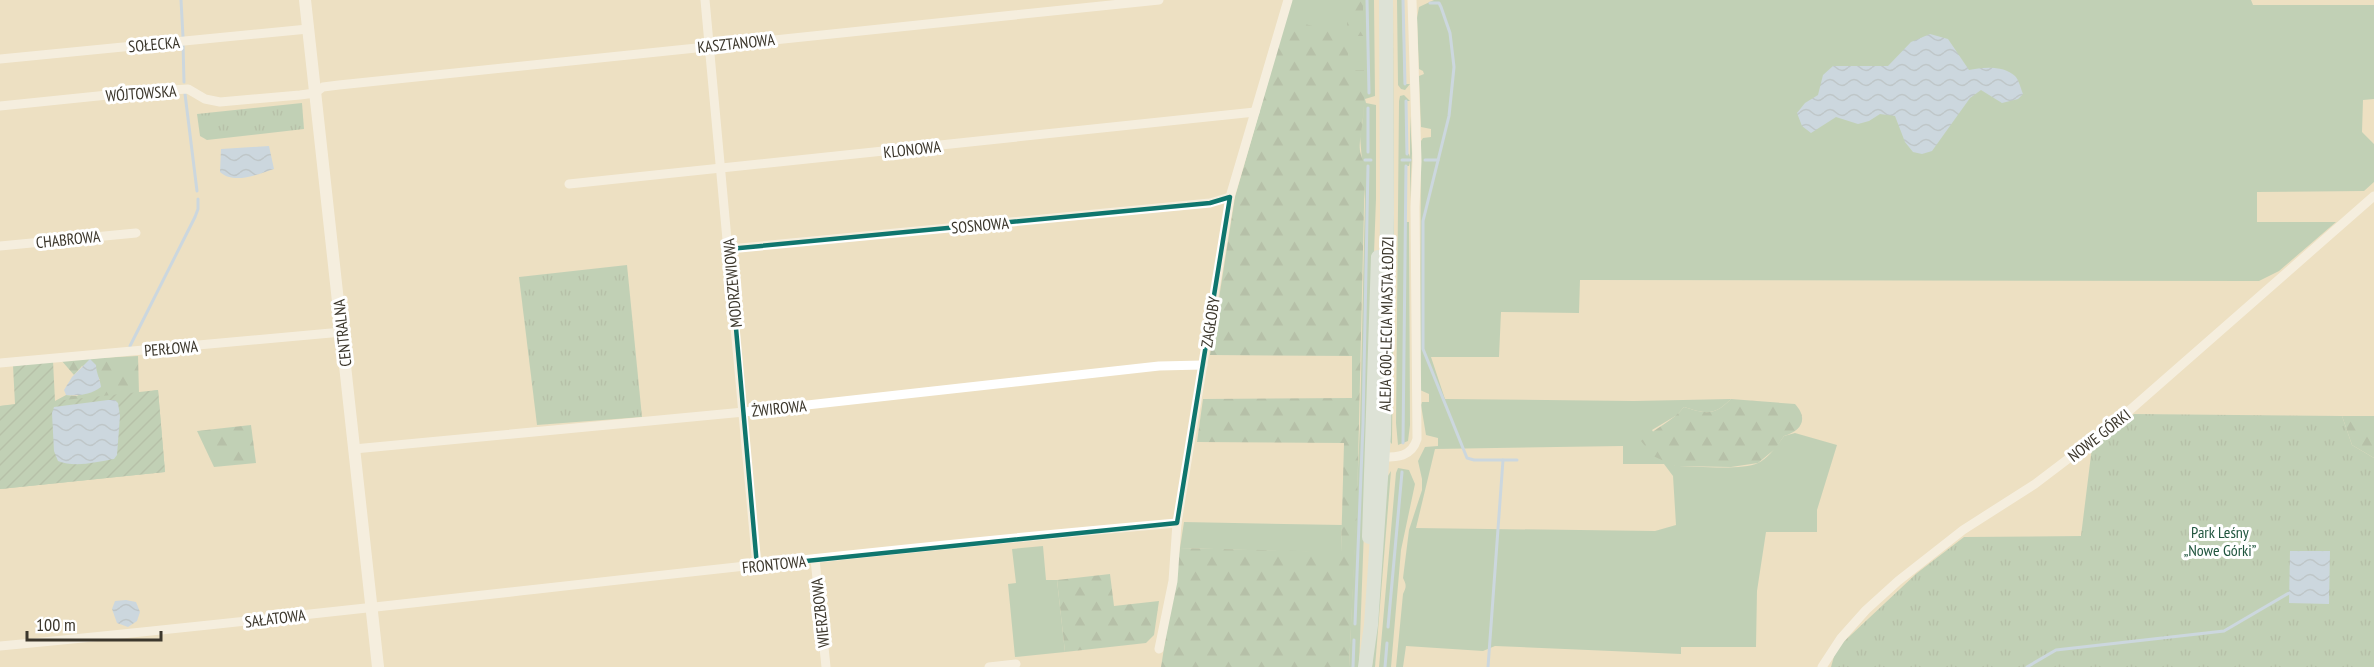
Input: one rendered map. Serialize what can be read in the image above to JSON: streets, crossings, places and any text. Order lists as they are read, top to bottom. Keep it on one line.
{"streets":{"main road":["ALEJA 600-LECIA MIASTA ŁODZI"],"street":["KASZTANOWA","SOŁECKA","WÓJTOWSKA","KLONOWA","SOSNOWA","CHABROWA","MODRZEWIOWA","ZAGŁOBY","CENTRALNA","PERŁOWA","ŻWIROWA","NOWE GÓRKI","FRONTOWA","WIERZBOWA","SAŁATOWA"]},"crossings":[["KASZTANOWA","WÓJTOWSKA"],["KASZTANOWA","MODRZEWIOWA"],["KASZTANOWA","CENTRALNA"],["SOŁECKA","CENTRALNA"],["WÓJTOWSKA","CENTRALNA"],["KLONOWA","MODRZEWIOWA"],["KLONOWA","ZAGŁOBY"],["SOSNOWA","MODRZEWIOWA"],["SOSNOWA","ZAGŁOBY"],["MODRZEWIOWA","ŻWIROWA"],["MODRZEWIOWA","FRONTOWA"],["ZAGŁOBY","ŻWIROWA"],["ZAGŁOBY","FRONTOWA"],["CENTRALNA","PERŁOWA"],["CENTRALNA","ŻWIROWA"],["CENTRALNA","FRONTOWA"],["CENTRALNA","SAŁATOWA"],["FRONTOWA","WIERZBOWA"],["FRONTOWA","SAŁATOWA"]],"parks":["Park Leśny „Nowe Górki”"],"scale_bar":"100 m"}
